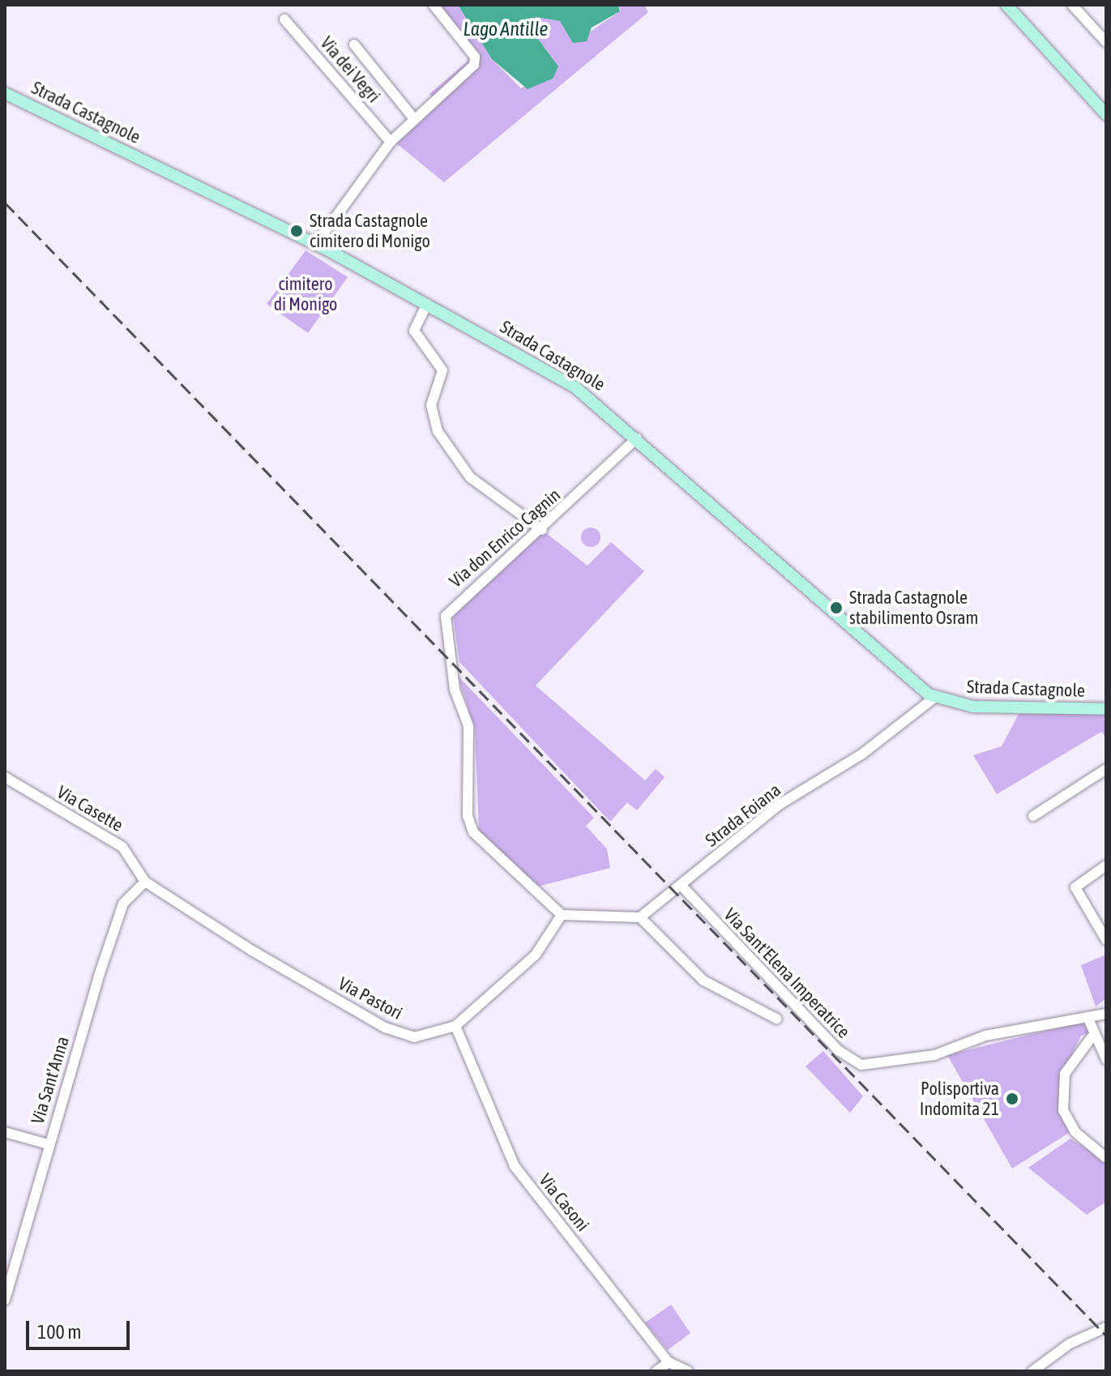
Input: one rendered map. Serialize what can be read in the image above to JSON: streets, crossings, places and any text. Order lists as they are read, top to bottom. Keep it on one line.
{"streets":{"main road":["Strada Castagnole"],"street":["Via dei Vegri","Via don Enrico Cagnin","Via Casette","Strada Foiana","Via Sant'Elena Imperatrice","Via Pastori","Via Sant'Anna","Via Casoni"]},"crossings":[["Strada Castagnole","Via don Enrico Cagnin"],["Strada Castagnole","Strada Foiana"],["Via don Enrico Cagnin","Via Pastori"],["Via Casette","Via Pastori"],["Via Casette","Via Sant'Anna"],["Strada Foiana","Via Sant'Elena Imperatrice"],["Via Pastori","Via Sant'Anna"],["Via Pastori","Via Casoni"]],"water":["Lago Antille"],"parks":["cimitero di Monigo"],"places":["Strada Castagnole cimitero di Monigo","Strada Castagnole stabilimento Osram","Polisportiva Indomita 21"],"scale_bar":"100 m"}
